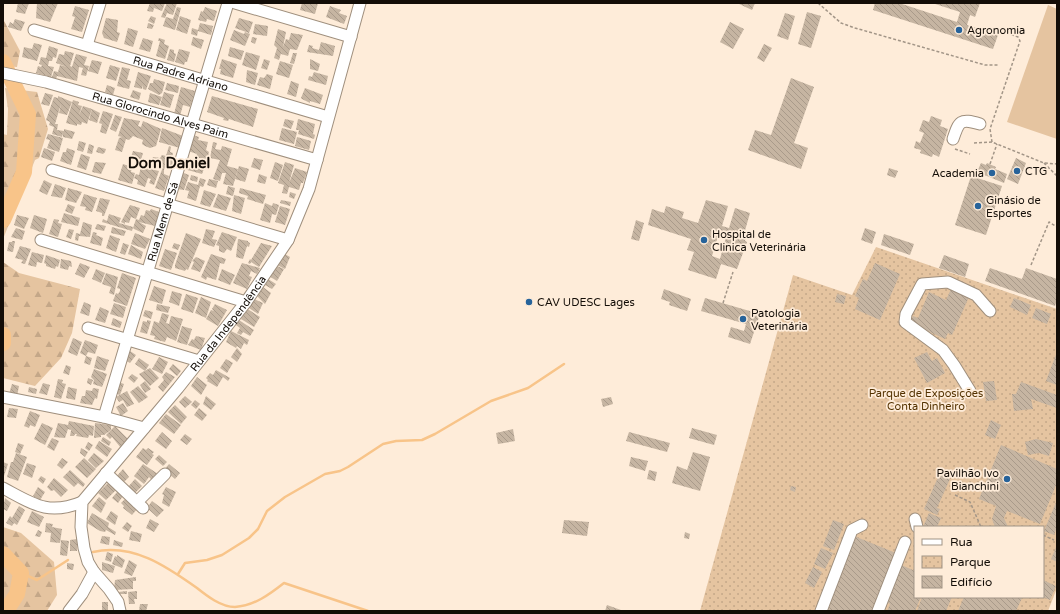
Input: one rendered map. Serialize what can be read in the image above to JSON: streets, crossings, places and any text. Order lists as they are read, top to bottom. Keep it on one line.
{"streets":{"street":["Rua Padre Adriano","Rua Glorocindo Alves Paim","Rua Mem de Sá","Rua da Independência"]},"crossings":[["Rua Padre Adriano","Rua Mem de Sá"],["Rua Padre Adriano","Rua da Independência"],["Rua Glorocindo Alves Paim","Rua Mem de Sá"],["Rua Glorocindo Alves Paim","Rua da Independência"]],"districts":["Dom Daniel"],"parks":["Parque de Exposições Conta Dinheiro"],"places":["Agronomia","CTG","Academia","Ginásio de Esportes","Hospital de Clinica Veterinária","CAV UDESC Lages","Patologia Veterinária","Pavilhão Ivo Bianchini"],"legend":["Rua","Parque","Edifício"]}
